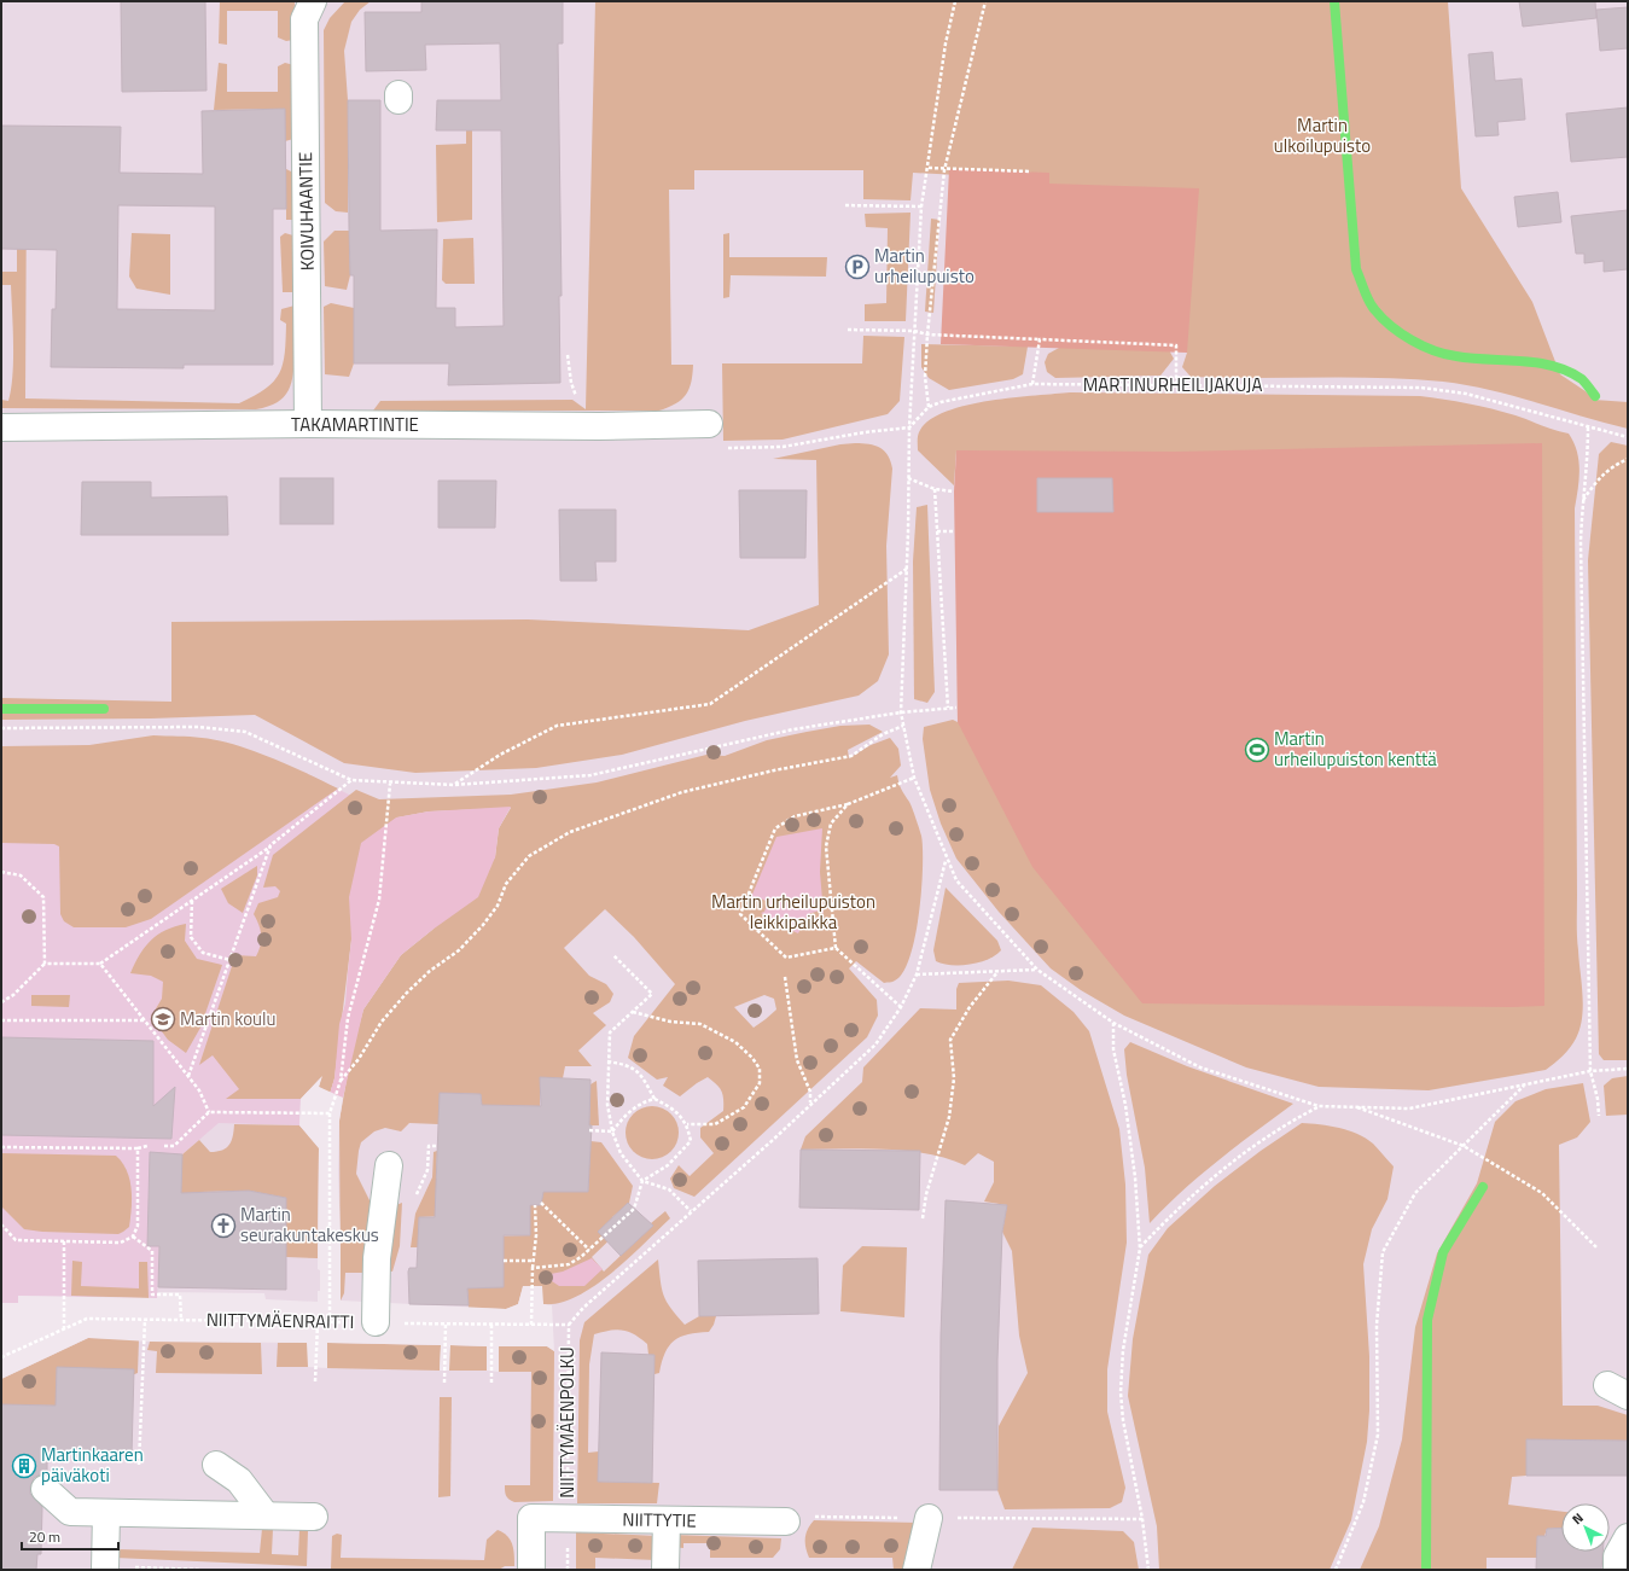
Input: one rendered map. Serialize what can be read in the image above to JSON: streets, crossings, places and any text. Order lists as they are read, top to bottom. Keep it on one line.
{"streets":{"street":["KOIVUHAANTIE","TAKAMARTINTIE","NIITTYTIE"],"path":["MARTINURHEILIJAKUJA","NIITTYMÄENRAITTI","NIITTYMÄENPOLKU"]},"crossings":[["KOIVUHAANTIE","TAKAMARTINTIE"],["NIITTYMÄENRAITTI","NIITTYMÄENPOLKU"],["NIITTYMÄENPOLKU","NIITTYTIE"]],"parks":["Martin ulkoilupuisto","Martin urheilupuiston leikkipaikka"],"places":{"parking":["Martin urheilupuisto"],"sports":["Martin urheilupuiston kenttä"],"school or university":["Martin koulu"],"church":["Martin seurakuntakeskus"],"building":["Martinkaaren päiväkoti"]},"scale_bar":"20 m","north":"top left"}
